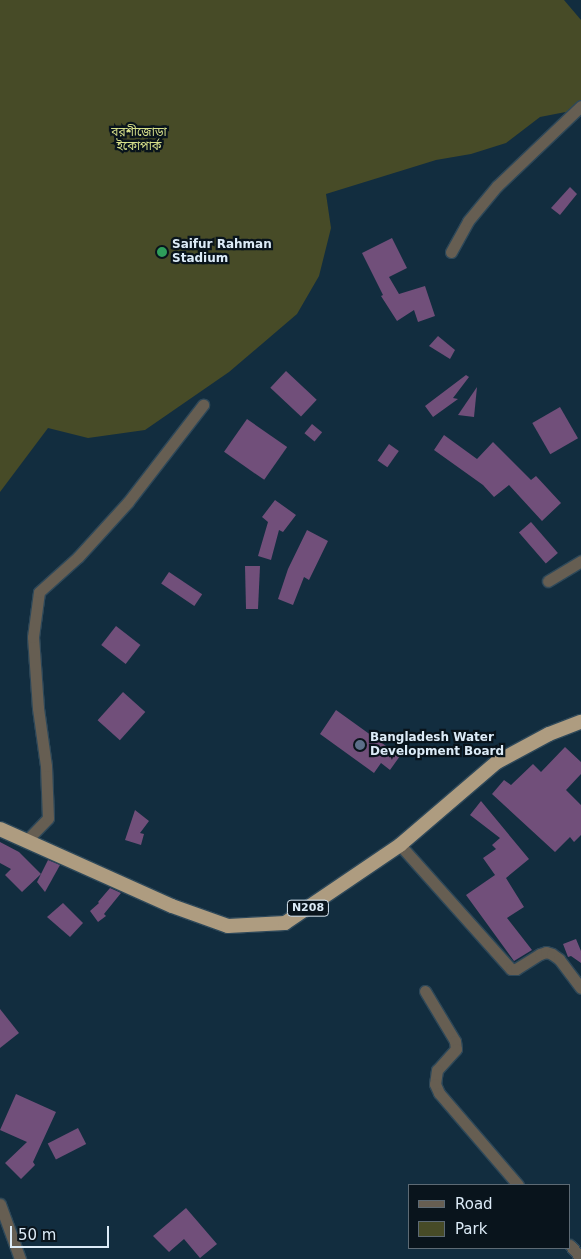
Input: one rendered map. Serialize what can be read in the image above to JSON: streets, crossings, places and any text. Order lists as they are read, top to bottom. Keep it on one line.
{"streets":{"highway":["N208"]},"parks":["বরশীজোড়া ইকোপার্ক"],"places":["Saifur Rahman Stadium","Bangladesh Water Development Board"],"legend":["Road","Park"],"scale_bar":"50 m"}
